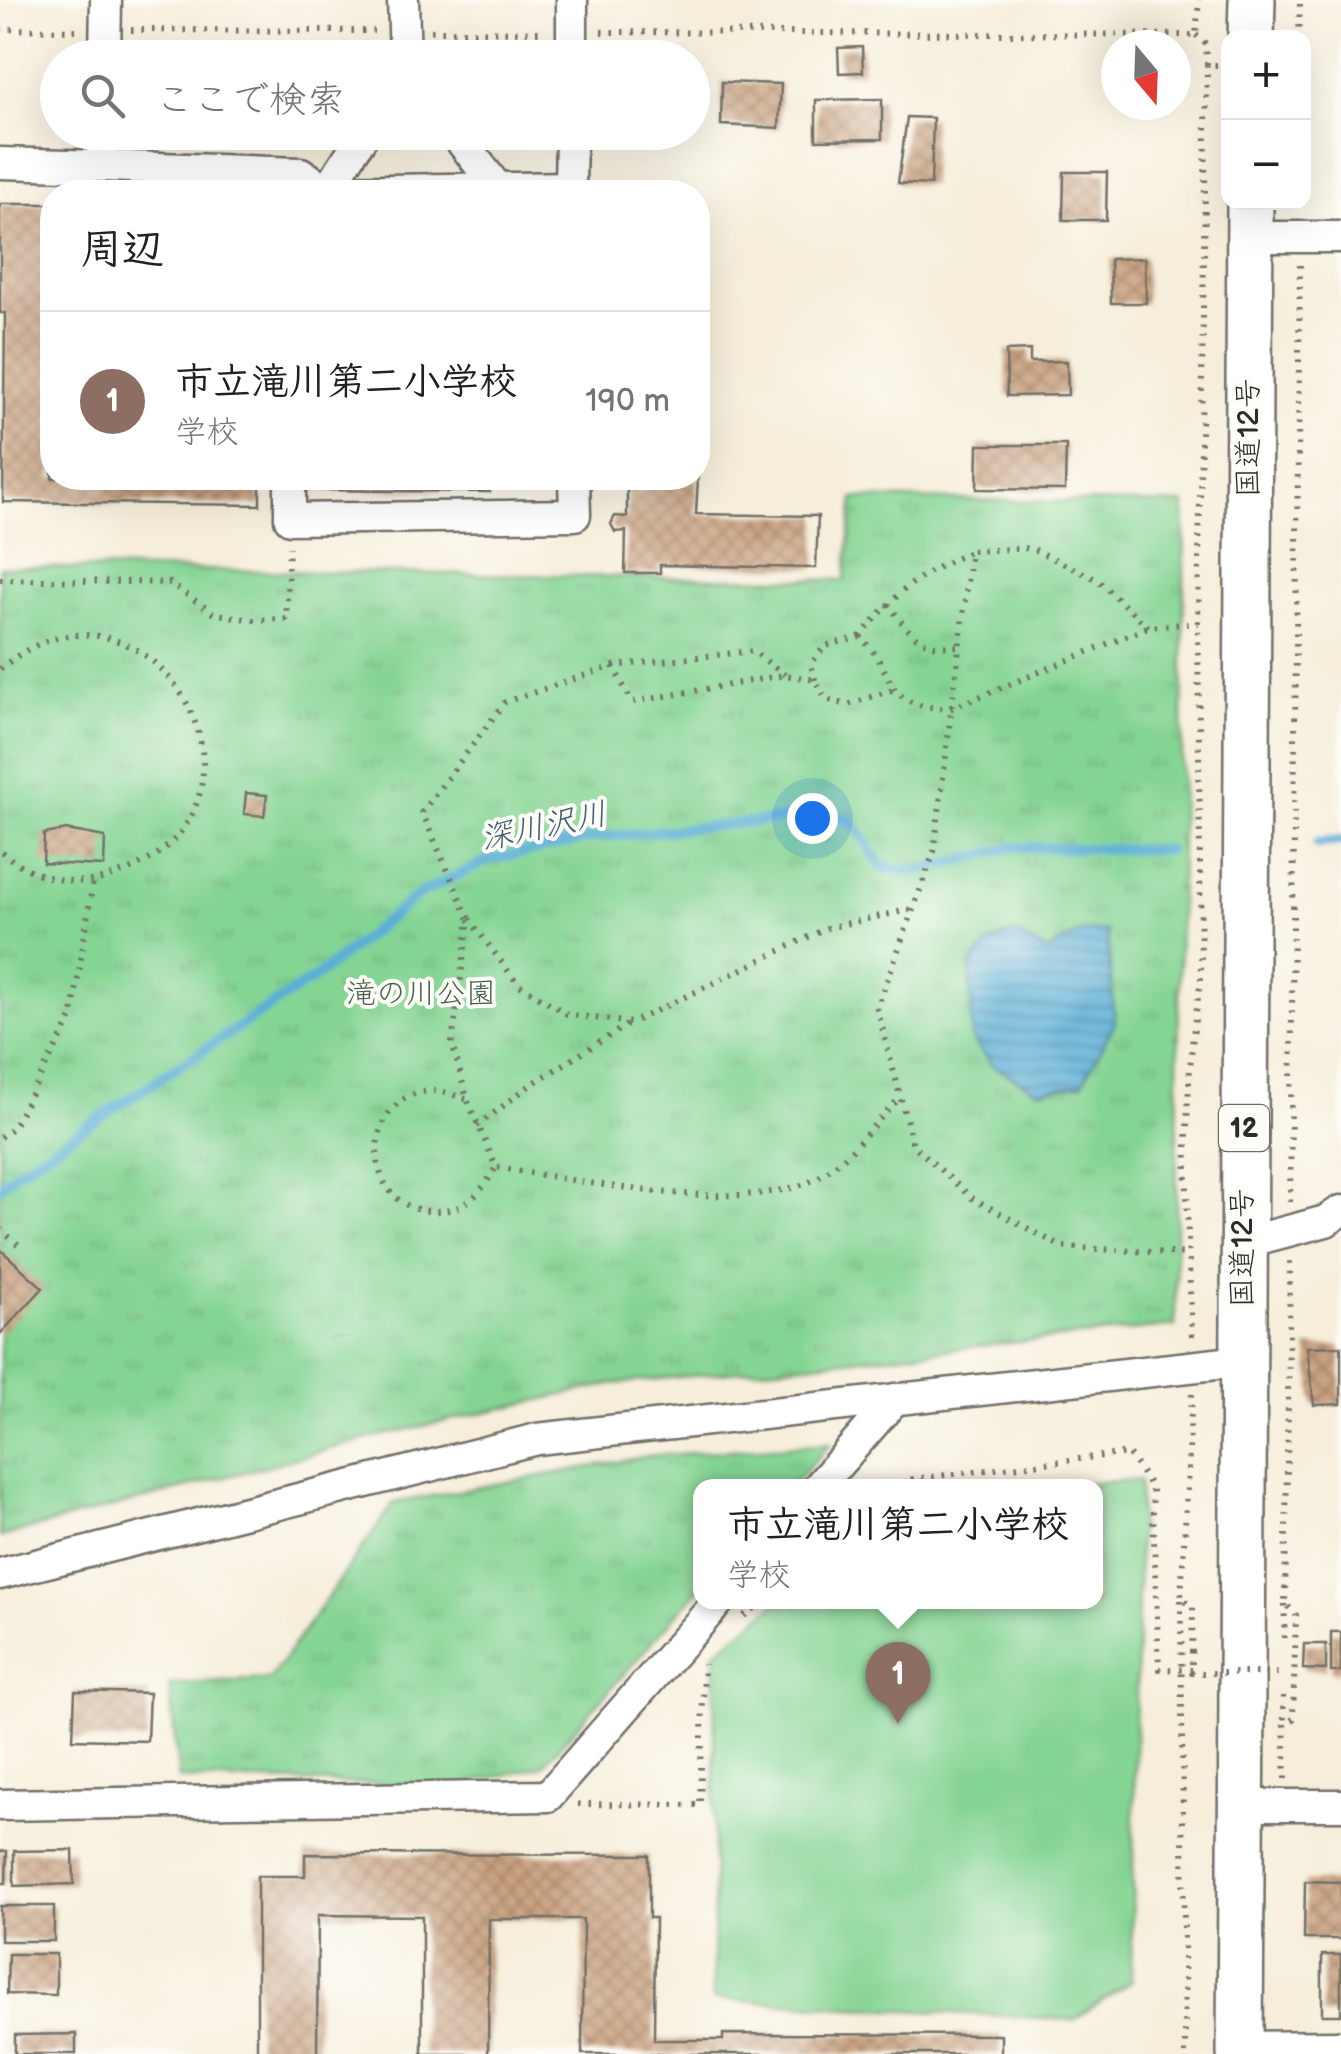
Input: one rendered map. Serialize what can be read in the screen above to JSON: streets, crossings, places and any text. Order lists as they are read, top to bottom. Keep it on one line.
{"streets":{"highway":["国道12号","12"]},"water":["深川沢川"],"parks":["滝の川公園"],"north":"bottom","page":{"map_buttons":["+","−"],"search":"ここで検索","heading":"周辺","list":[{"mark":"1","name":"市立滝川第二小学校","note":"学校","value":"190 m"}],"popup":["市立滝川第二小学校","学校"],"pins":"1"}}
